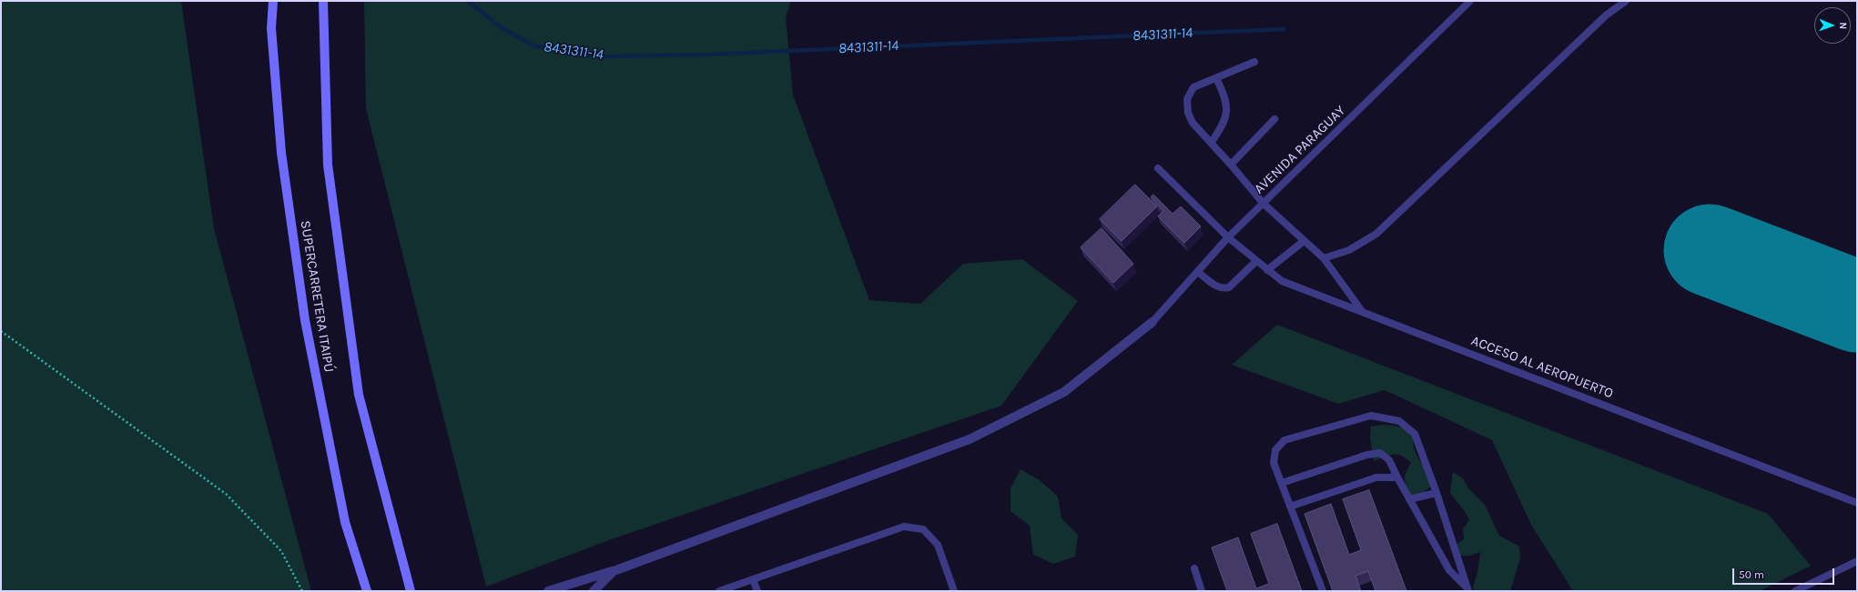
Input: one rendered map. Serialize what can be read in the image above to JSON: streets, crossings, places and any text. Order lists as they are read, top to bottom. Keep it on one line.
{"streets":{"street":["SUPERCARRETERA ITAIPÚ"],"lane":["AVENIDA PARAGUAY","ACCESO AL AEROPUERTO"]},"crossings":[["AVENIDA PARAGUAY","ACCESO AL AEROPUERTO"]],"water":["8431311-14"],"scale_bar":"50 m","north":"right"}
